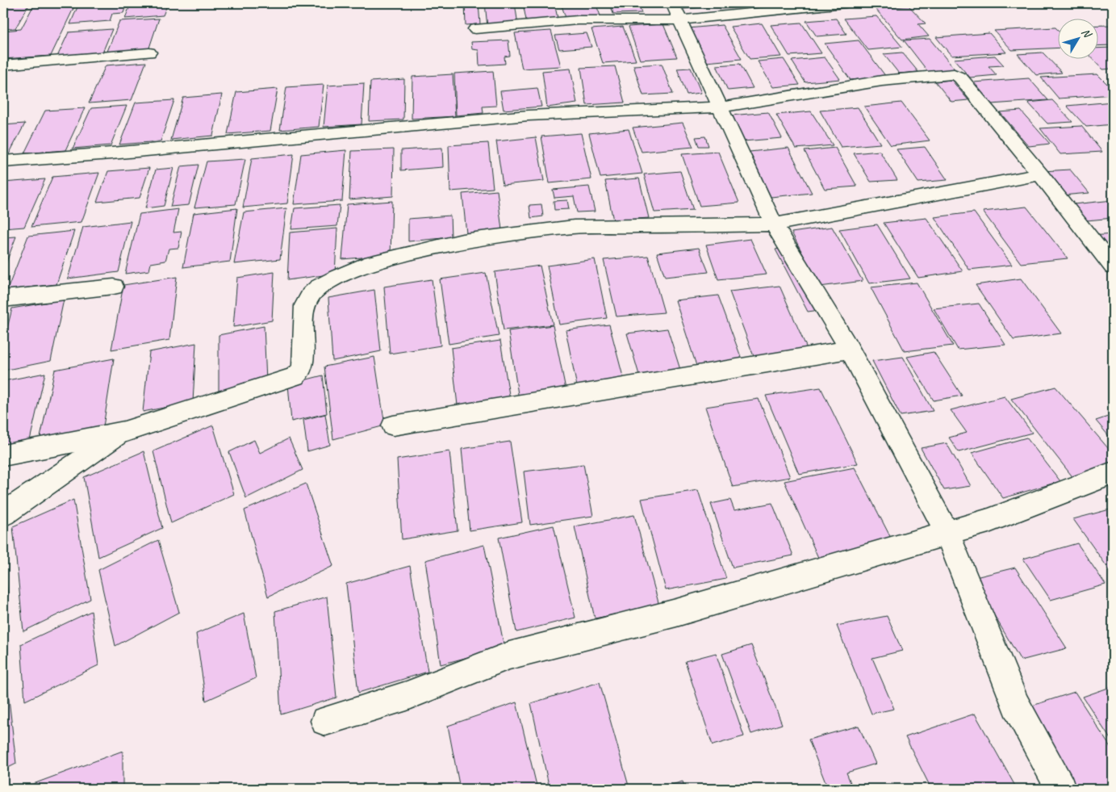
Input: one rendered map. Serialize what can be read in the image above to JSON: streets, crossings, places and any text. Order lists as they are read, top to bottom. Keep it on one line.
{"north":"top right"}
